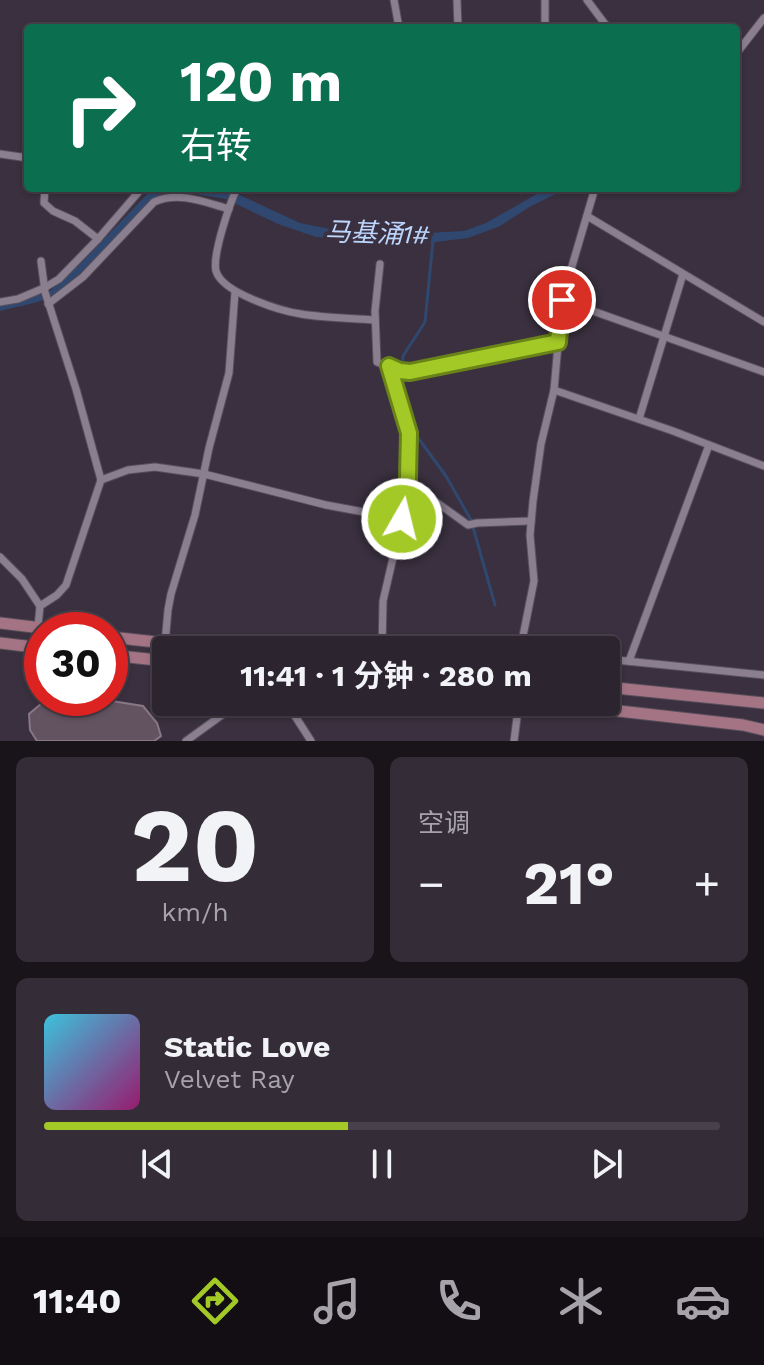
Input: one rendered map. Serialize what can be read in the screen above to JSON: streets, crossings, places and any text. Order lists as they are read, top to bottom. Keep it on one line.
{"water":["马基涌1#"],"page":{"turn":["120 m","右转"],"limit":"30","trip":"11:41 · 1 分钟 · 280 m","tile":[["20","km/h"],"空调"],"heat":["−","21°","+"],"song":["Static Love","Velvet Ray"],"tabs":"11:40"}}
